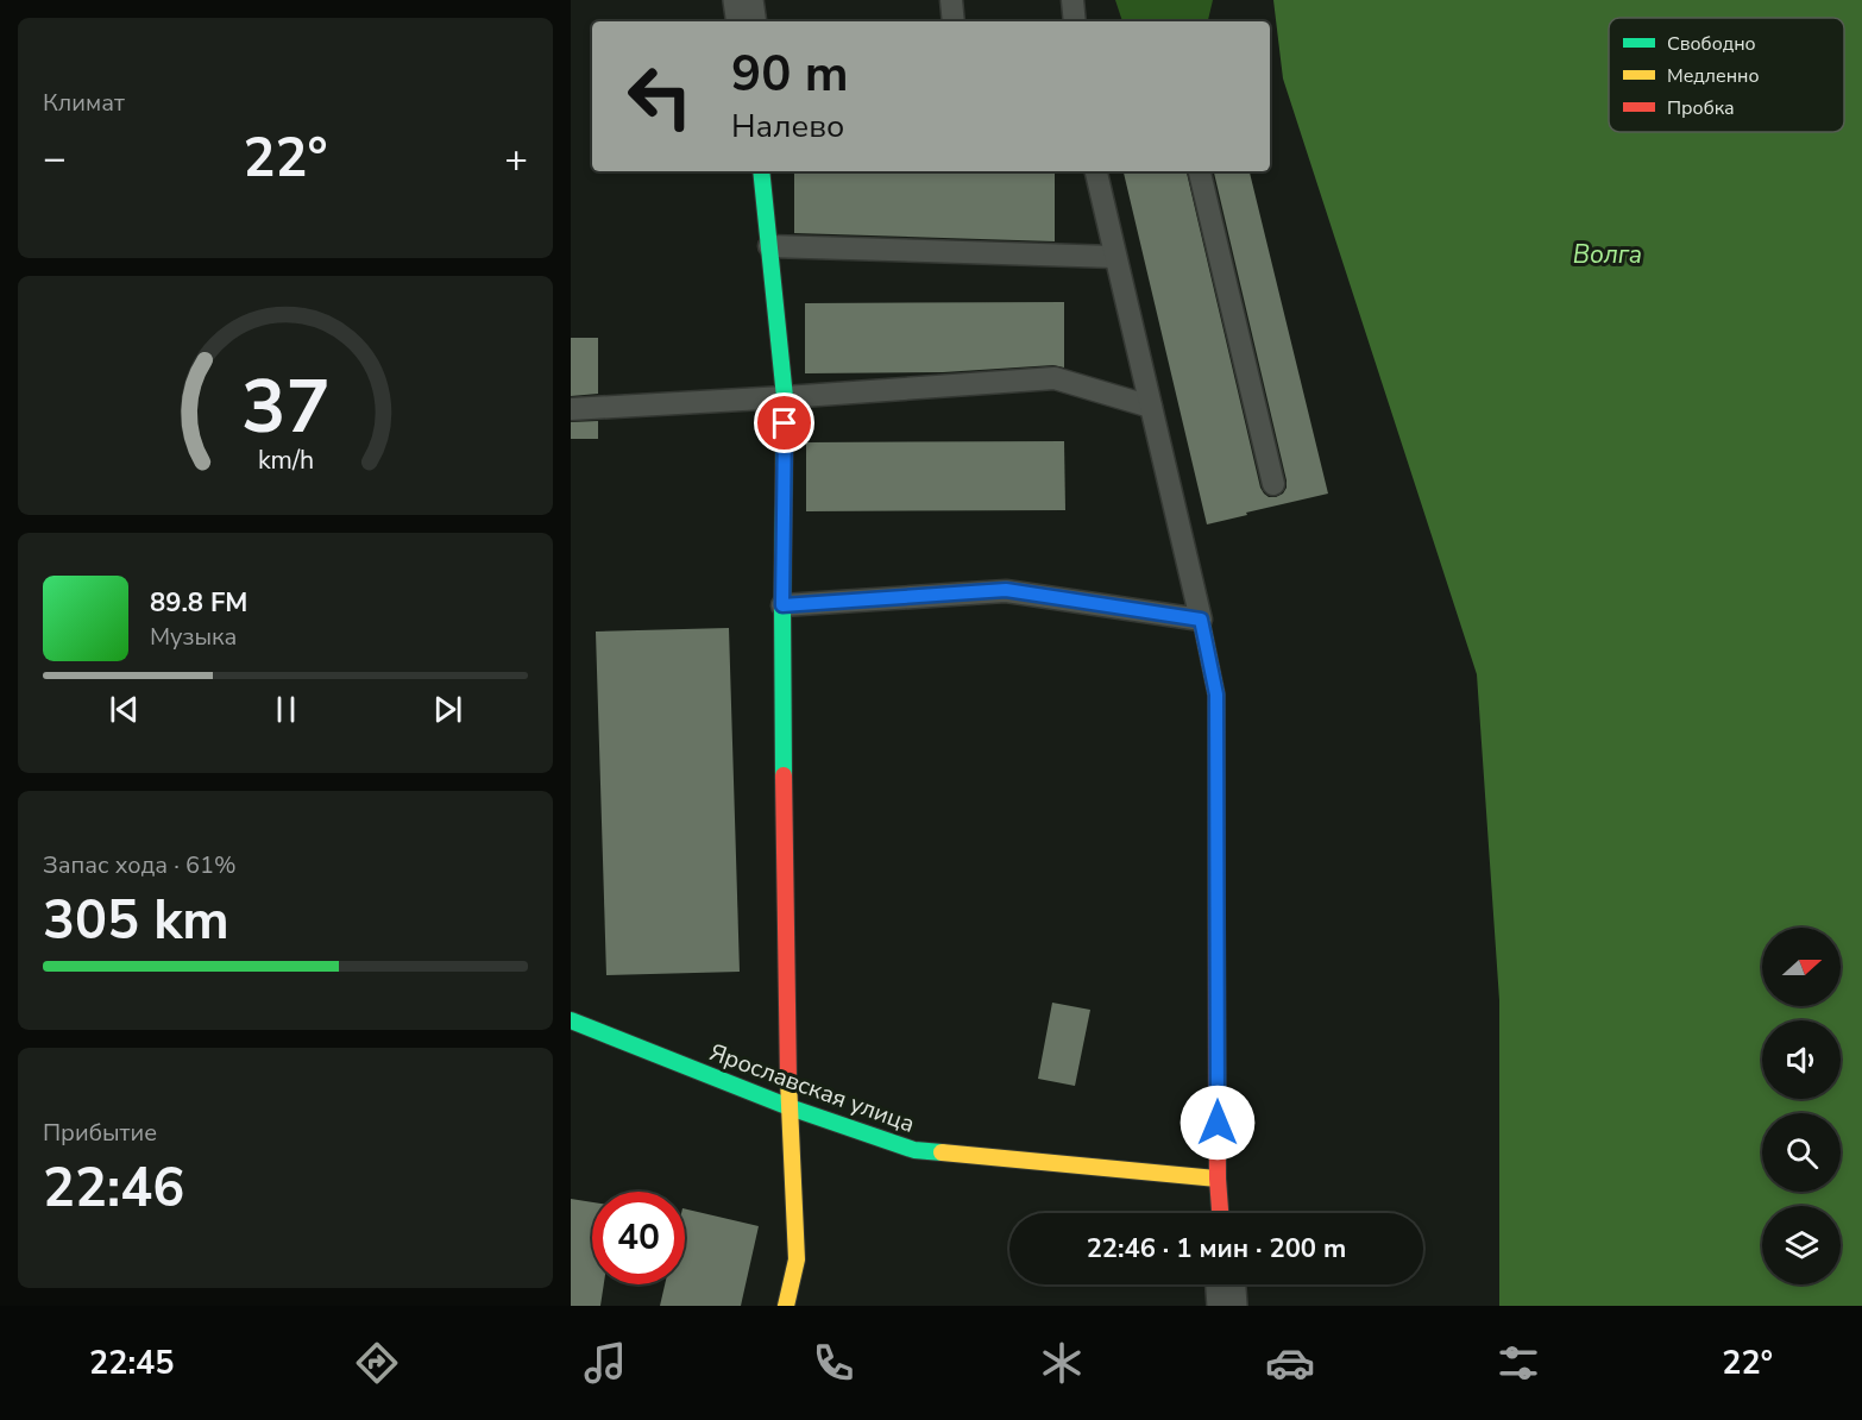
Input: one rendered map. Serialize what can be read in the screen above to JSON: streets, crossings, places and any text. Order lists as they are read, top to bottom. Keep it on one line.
{"streets":{"street":["Ярославская улица"]},"water":["Волга"],"legend":["Свободно","Медленно","Пробка"],"north":"right","page":{"tile":["Климат",["Запас хода · 61%","305 km"],["Прибытие","22:46"]],"turn":["90 m","Налево"],"heat":["−","22°","+"],"song":["89.8 FM","Музыка"],"limit":"40","trip":"22:46 · 1 мин · 200 m","tabs":["22:45","22°"],"gauge":["37","km/h"]}}
